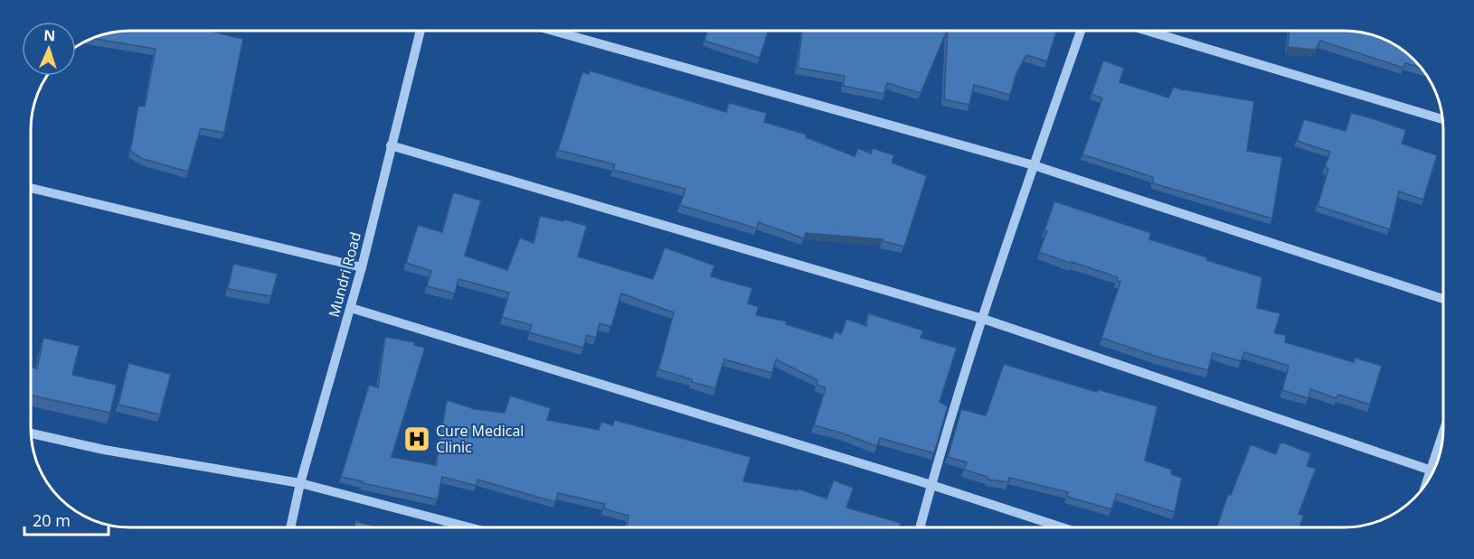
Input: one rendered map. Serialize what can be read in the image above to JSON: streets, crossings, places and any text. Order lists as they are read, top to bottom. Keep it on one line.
{"streets":{"street":["Mundri Road"]},"places":{"hospital":["Cure Medical Clinic"]},"scale_bar":"20 m","north":"top"}
